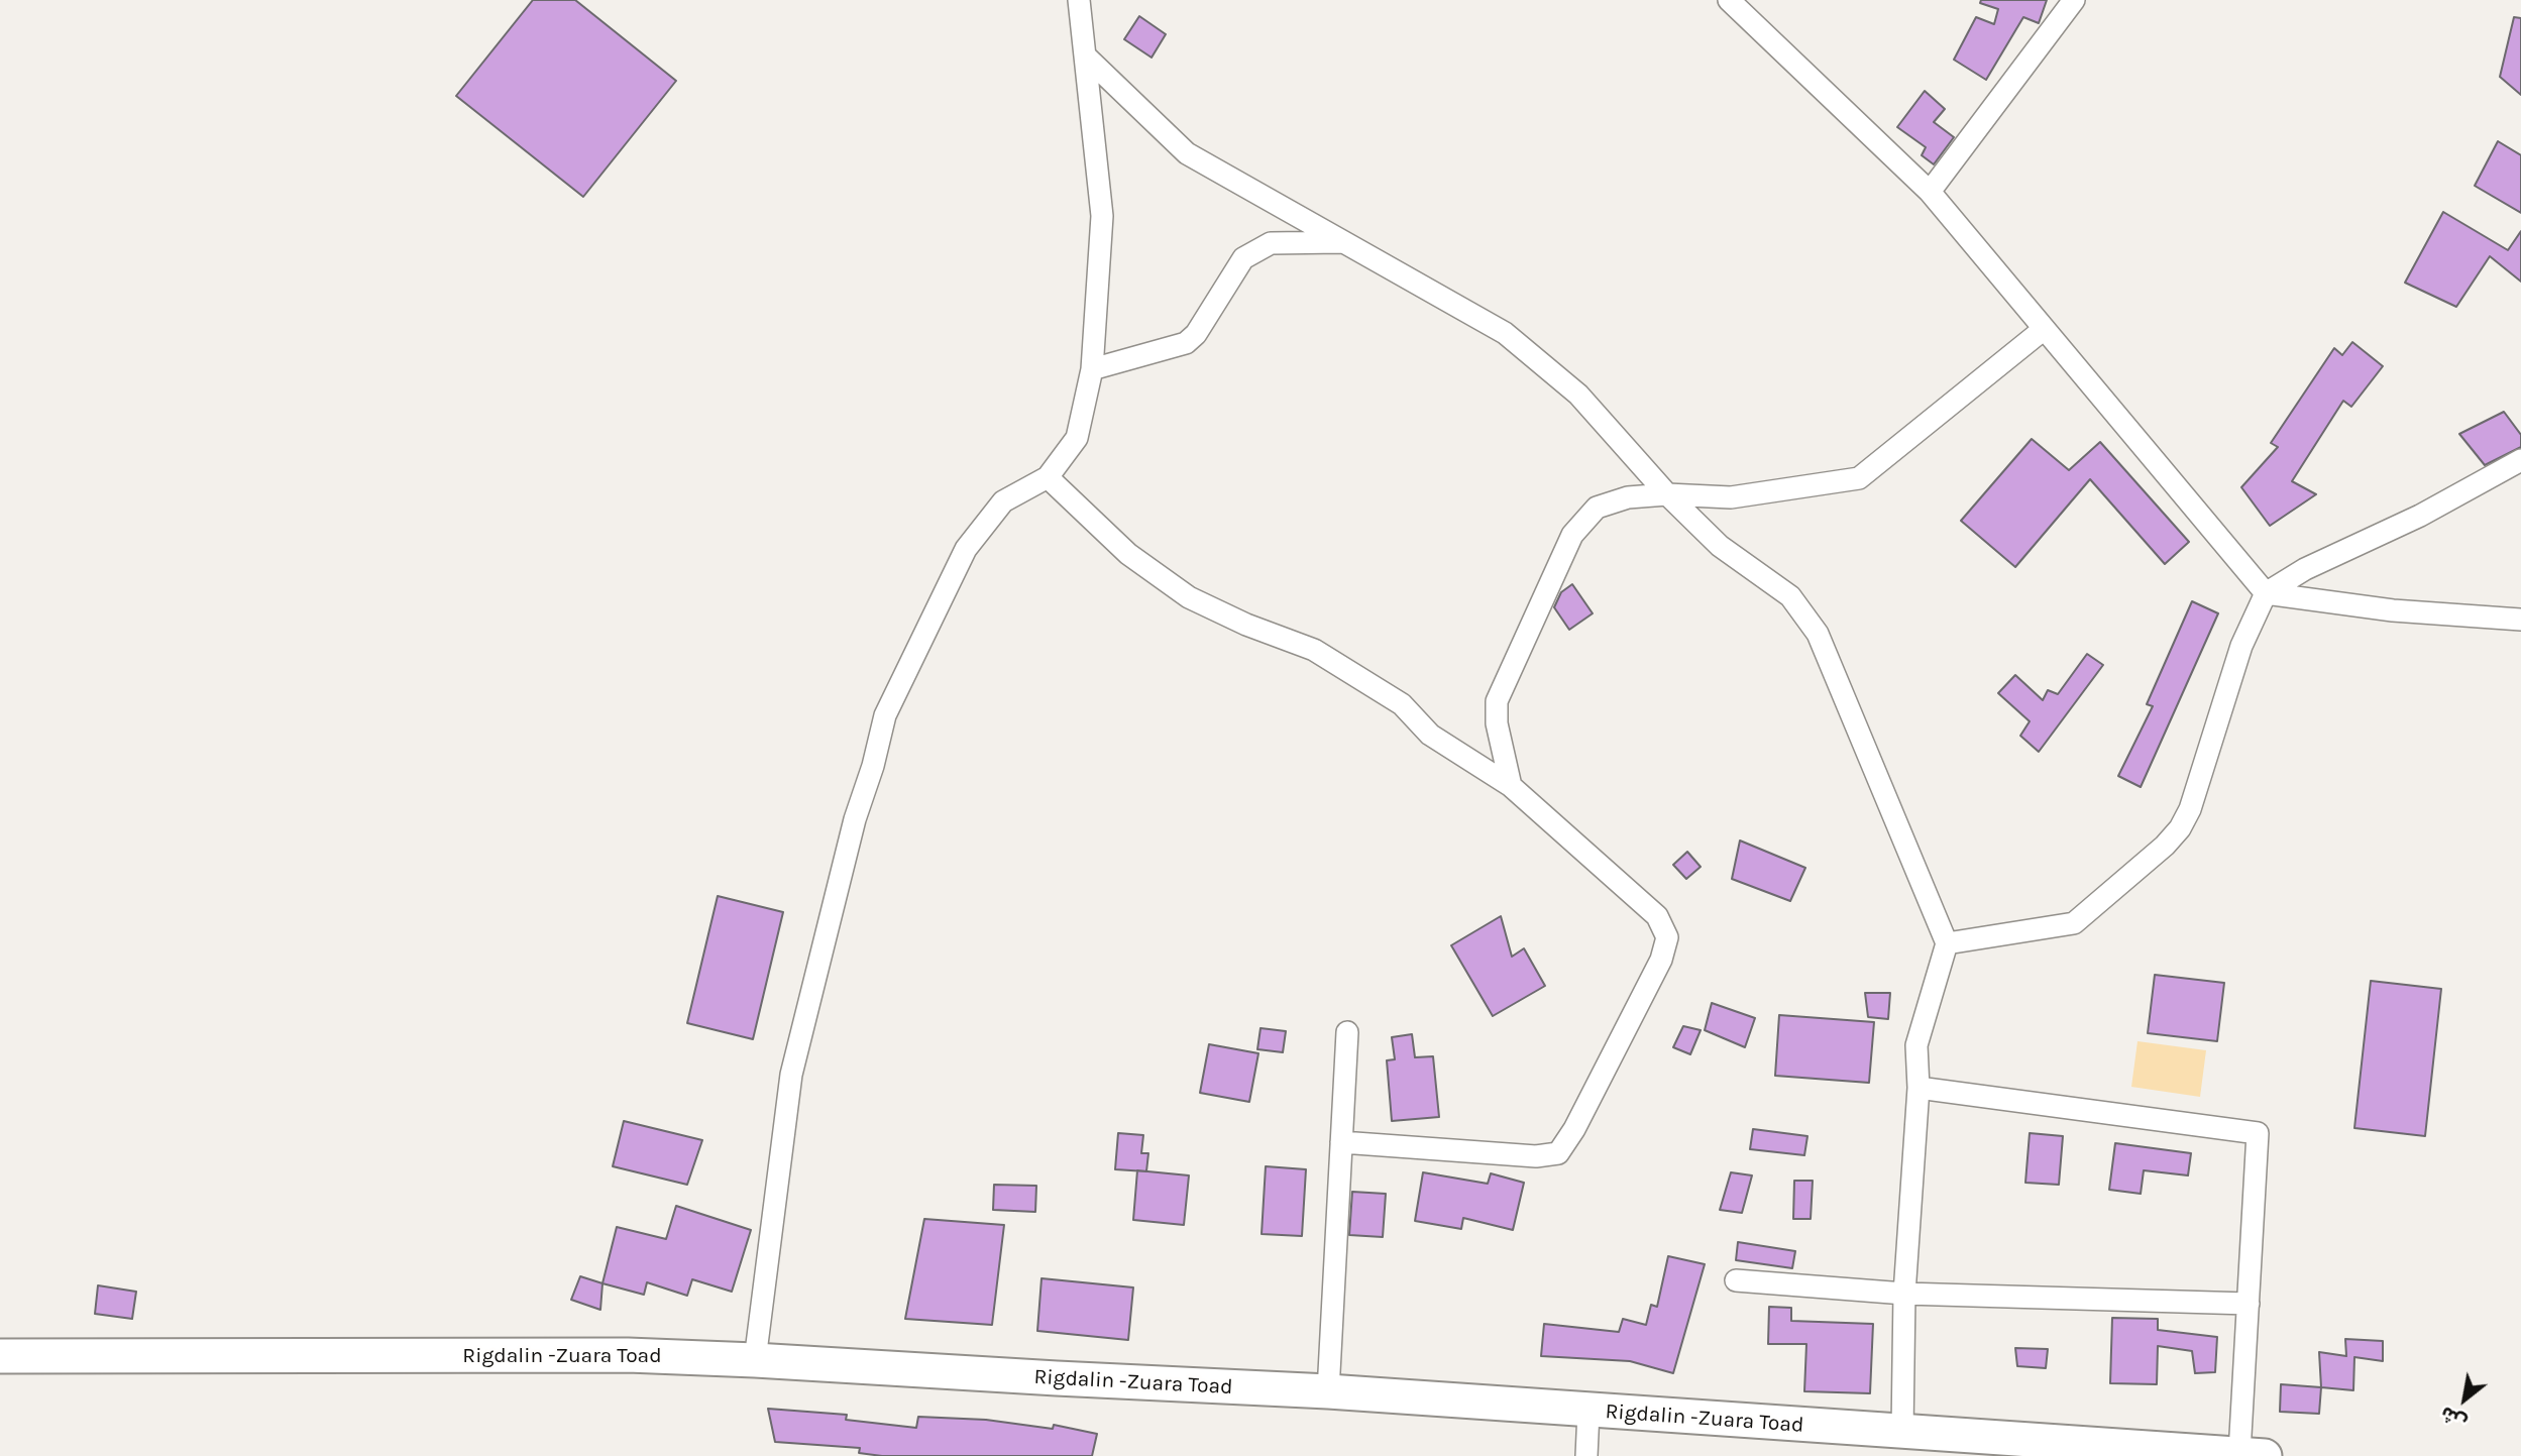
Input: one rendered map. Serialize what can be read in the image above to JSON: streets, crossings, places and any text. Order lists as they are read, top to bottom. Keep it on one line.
{"streets":{"main road":["Rigdalin -Zuara Toad"]},"north":"bottom left"}
